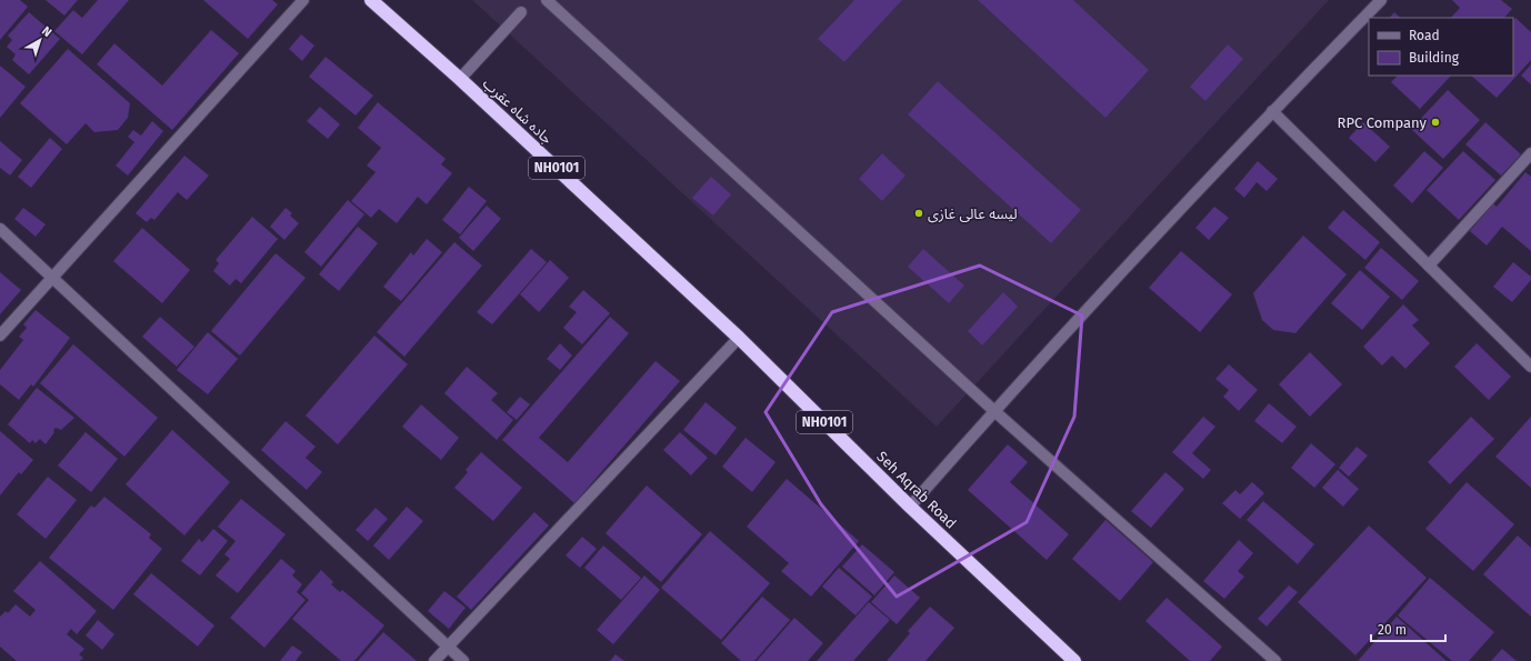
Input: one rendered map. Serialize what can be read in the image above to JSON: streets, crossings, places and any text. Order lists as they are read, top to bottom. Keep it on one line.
{"streets":{"highway":["جاده شاه عقرب","NH0101","Seh Aqrab Road"]},"crossings":[["جاده شاه عقرب","Seh Aqrab Road"]],"places":["RPC Company","لیسه عالی غازی"],"legend":["Road","Building"],"scale_bar":"20 m","north":"top right"}
